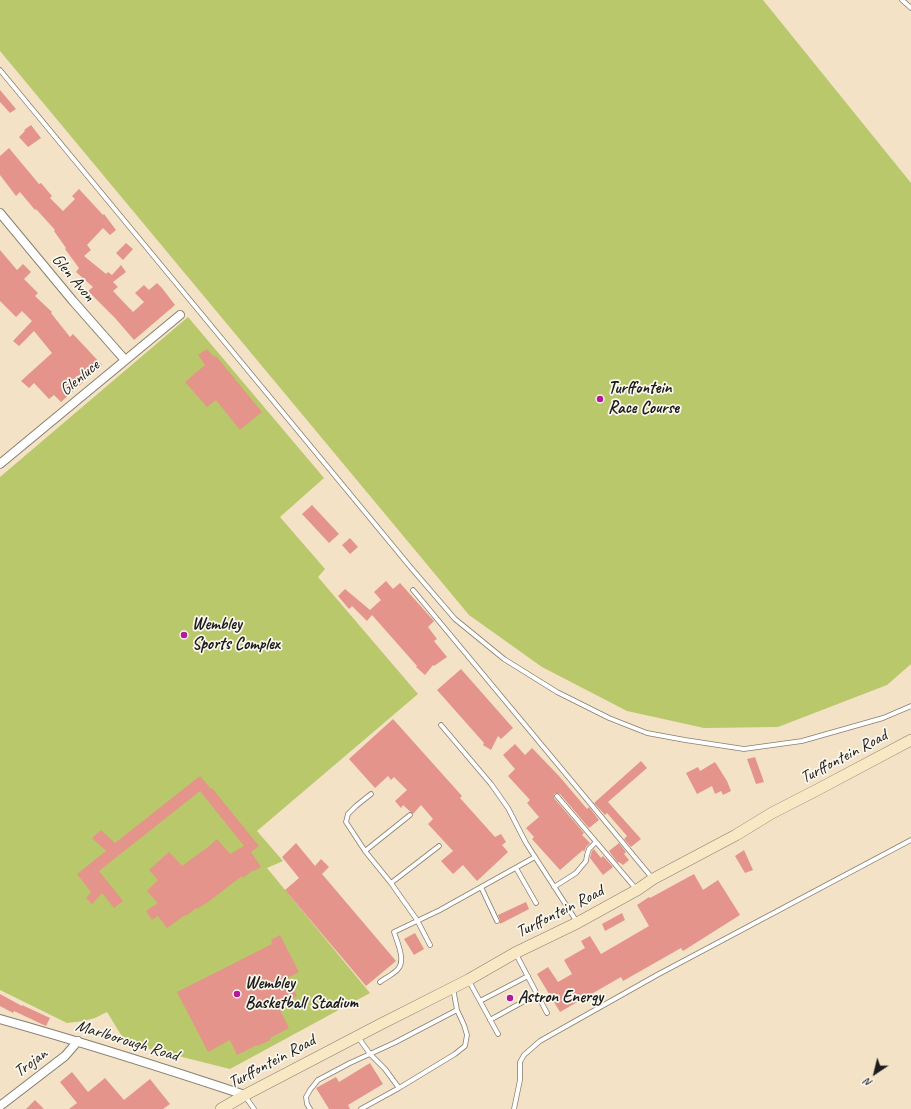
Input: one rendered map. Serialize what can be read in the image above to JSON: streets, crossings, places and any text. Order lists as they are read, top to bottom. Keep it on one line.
{"streets":{"street":["Glen Avon","Glenluce","Turffontein Road","Marlborough Road","Trojan"]},"crossings":[["Glen Avon","Glenluce"],["Turffontein Road","Marlborough Road"],["Marlborough Road","Trojan"]],"places":["Turffontein Race Course","Wembley Sports Complex","Wembley Basketball Stadium","Astron Energy"],"north":"bottom left"}
